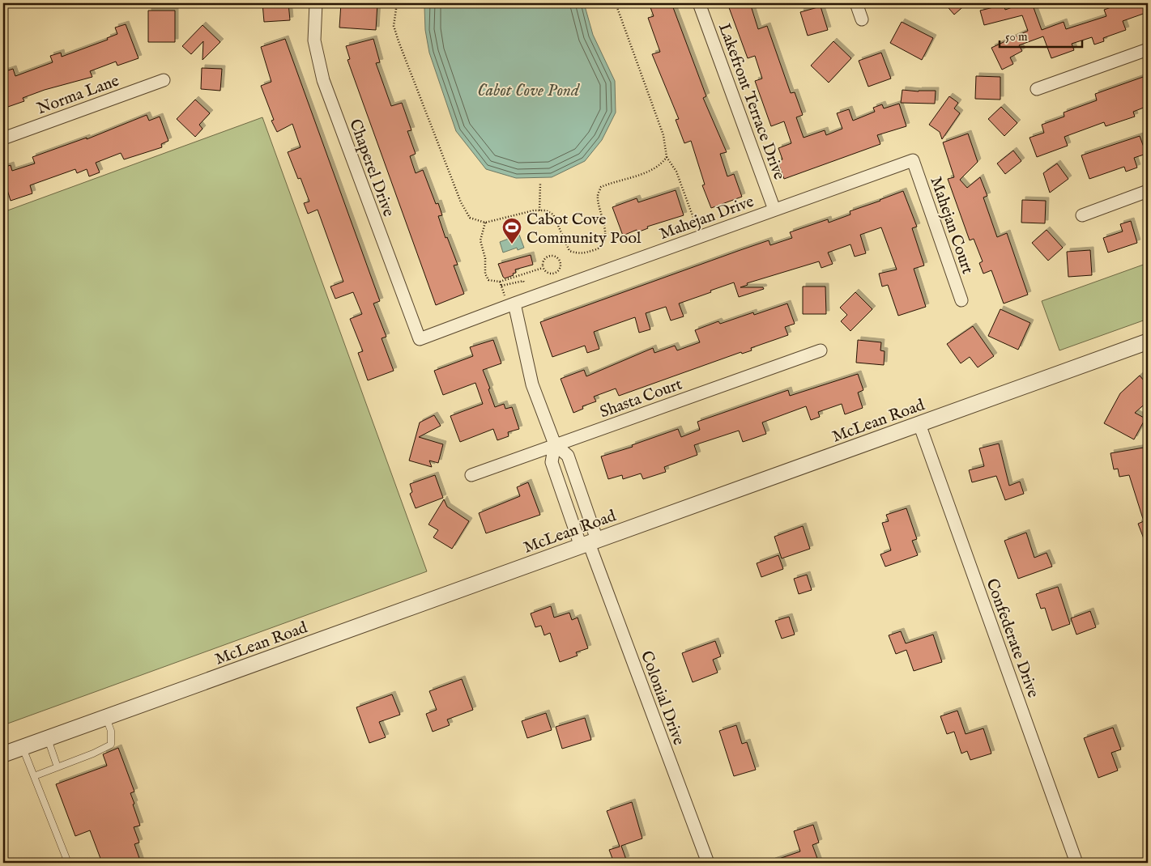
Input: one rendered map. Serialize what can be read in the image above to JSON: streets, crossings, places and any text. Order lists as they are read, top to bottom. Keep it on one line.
{"streets":{"street":["Norma Lane","Lakefront Terrace Drive","Chaperel Drive","Mahejan Drive","Mahejan Court","Shasta Court","McLean Road","Confederate Drive","Colonial Drive"]},"crossings":[["Lakefront Terrace Drive","Mahejan Drive"],["Chaperel Drive","Mahejan Drive"],["Mahejan Drive","Mahejan Court"],["McLean Road","Confederate Drive"],["McLean Road","Colonial Drive"]],"water":["Cabot Cove Pond"],"places":{"sports":["Cabot Cove Community Pool"]},"scale_bar":"50 m"}
